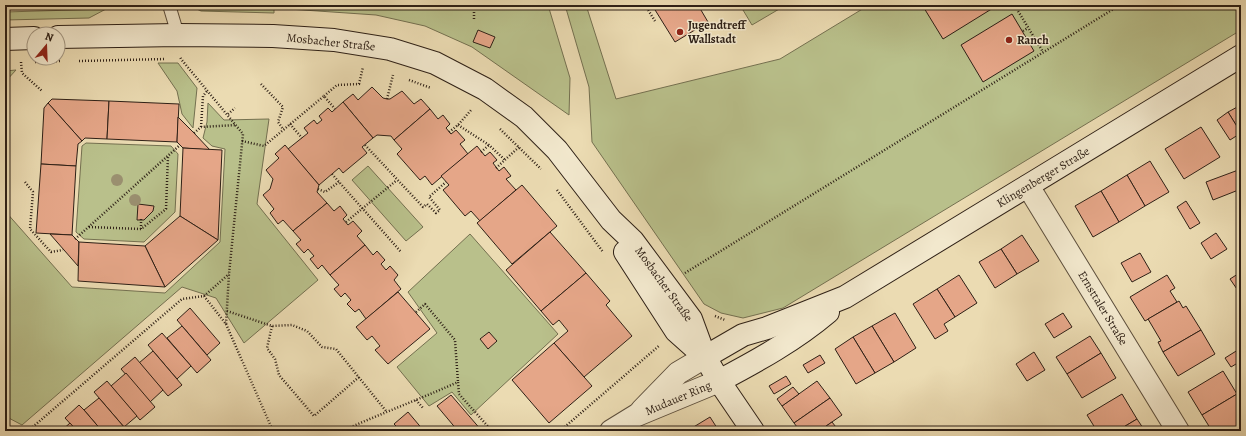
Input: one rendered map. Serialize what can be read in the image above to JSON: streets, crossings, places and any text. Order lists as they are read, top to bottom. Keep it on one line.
{"streets":{"street":["Mosbacher Straße","Klingenberger Straße","Ernsttaler Straße","Mudauer Ring"]},"crossings":[["Mosbacher Straße","Klingenberger Straße"],["Mosbacher Straße","Mudauer Ring"],["Klingenberger Straße","Ernsttaler Straße"],["Klingenberger Straße","Mudauer Ring"]],"places":["Jugendtreff Wallstadt","Ranch"],"north":"top"}
